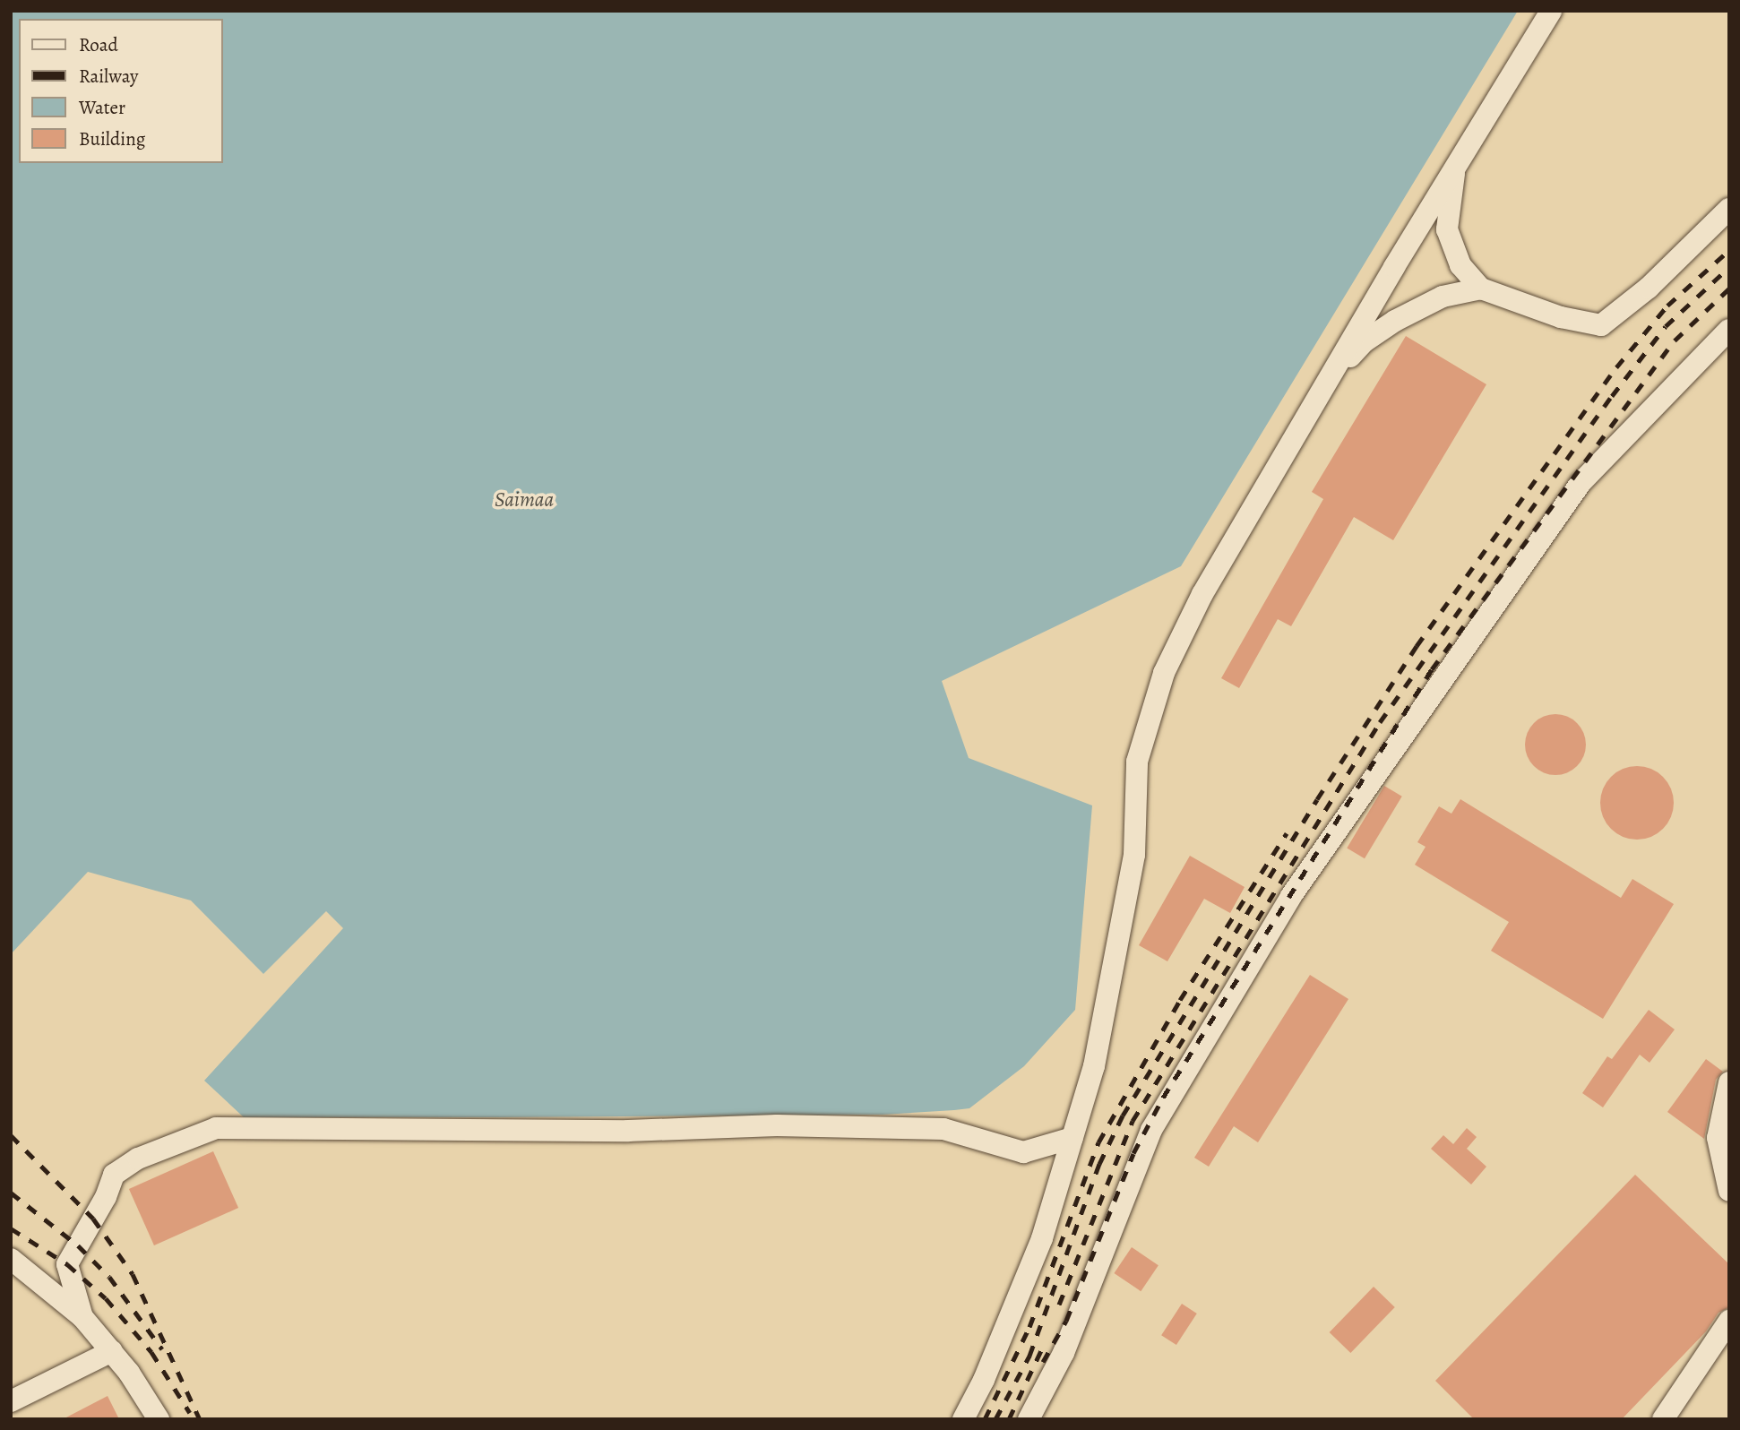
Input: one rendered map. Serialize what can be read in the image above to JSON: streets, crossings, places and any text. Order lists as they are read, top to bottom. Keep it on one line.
{"water":["Saimaa"],"legend":["Road","Railway","Water","Building"]}
